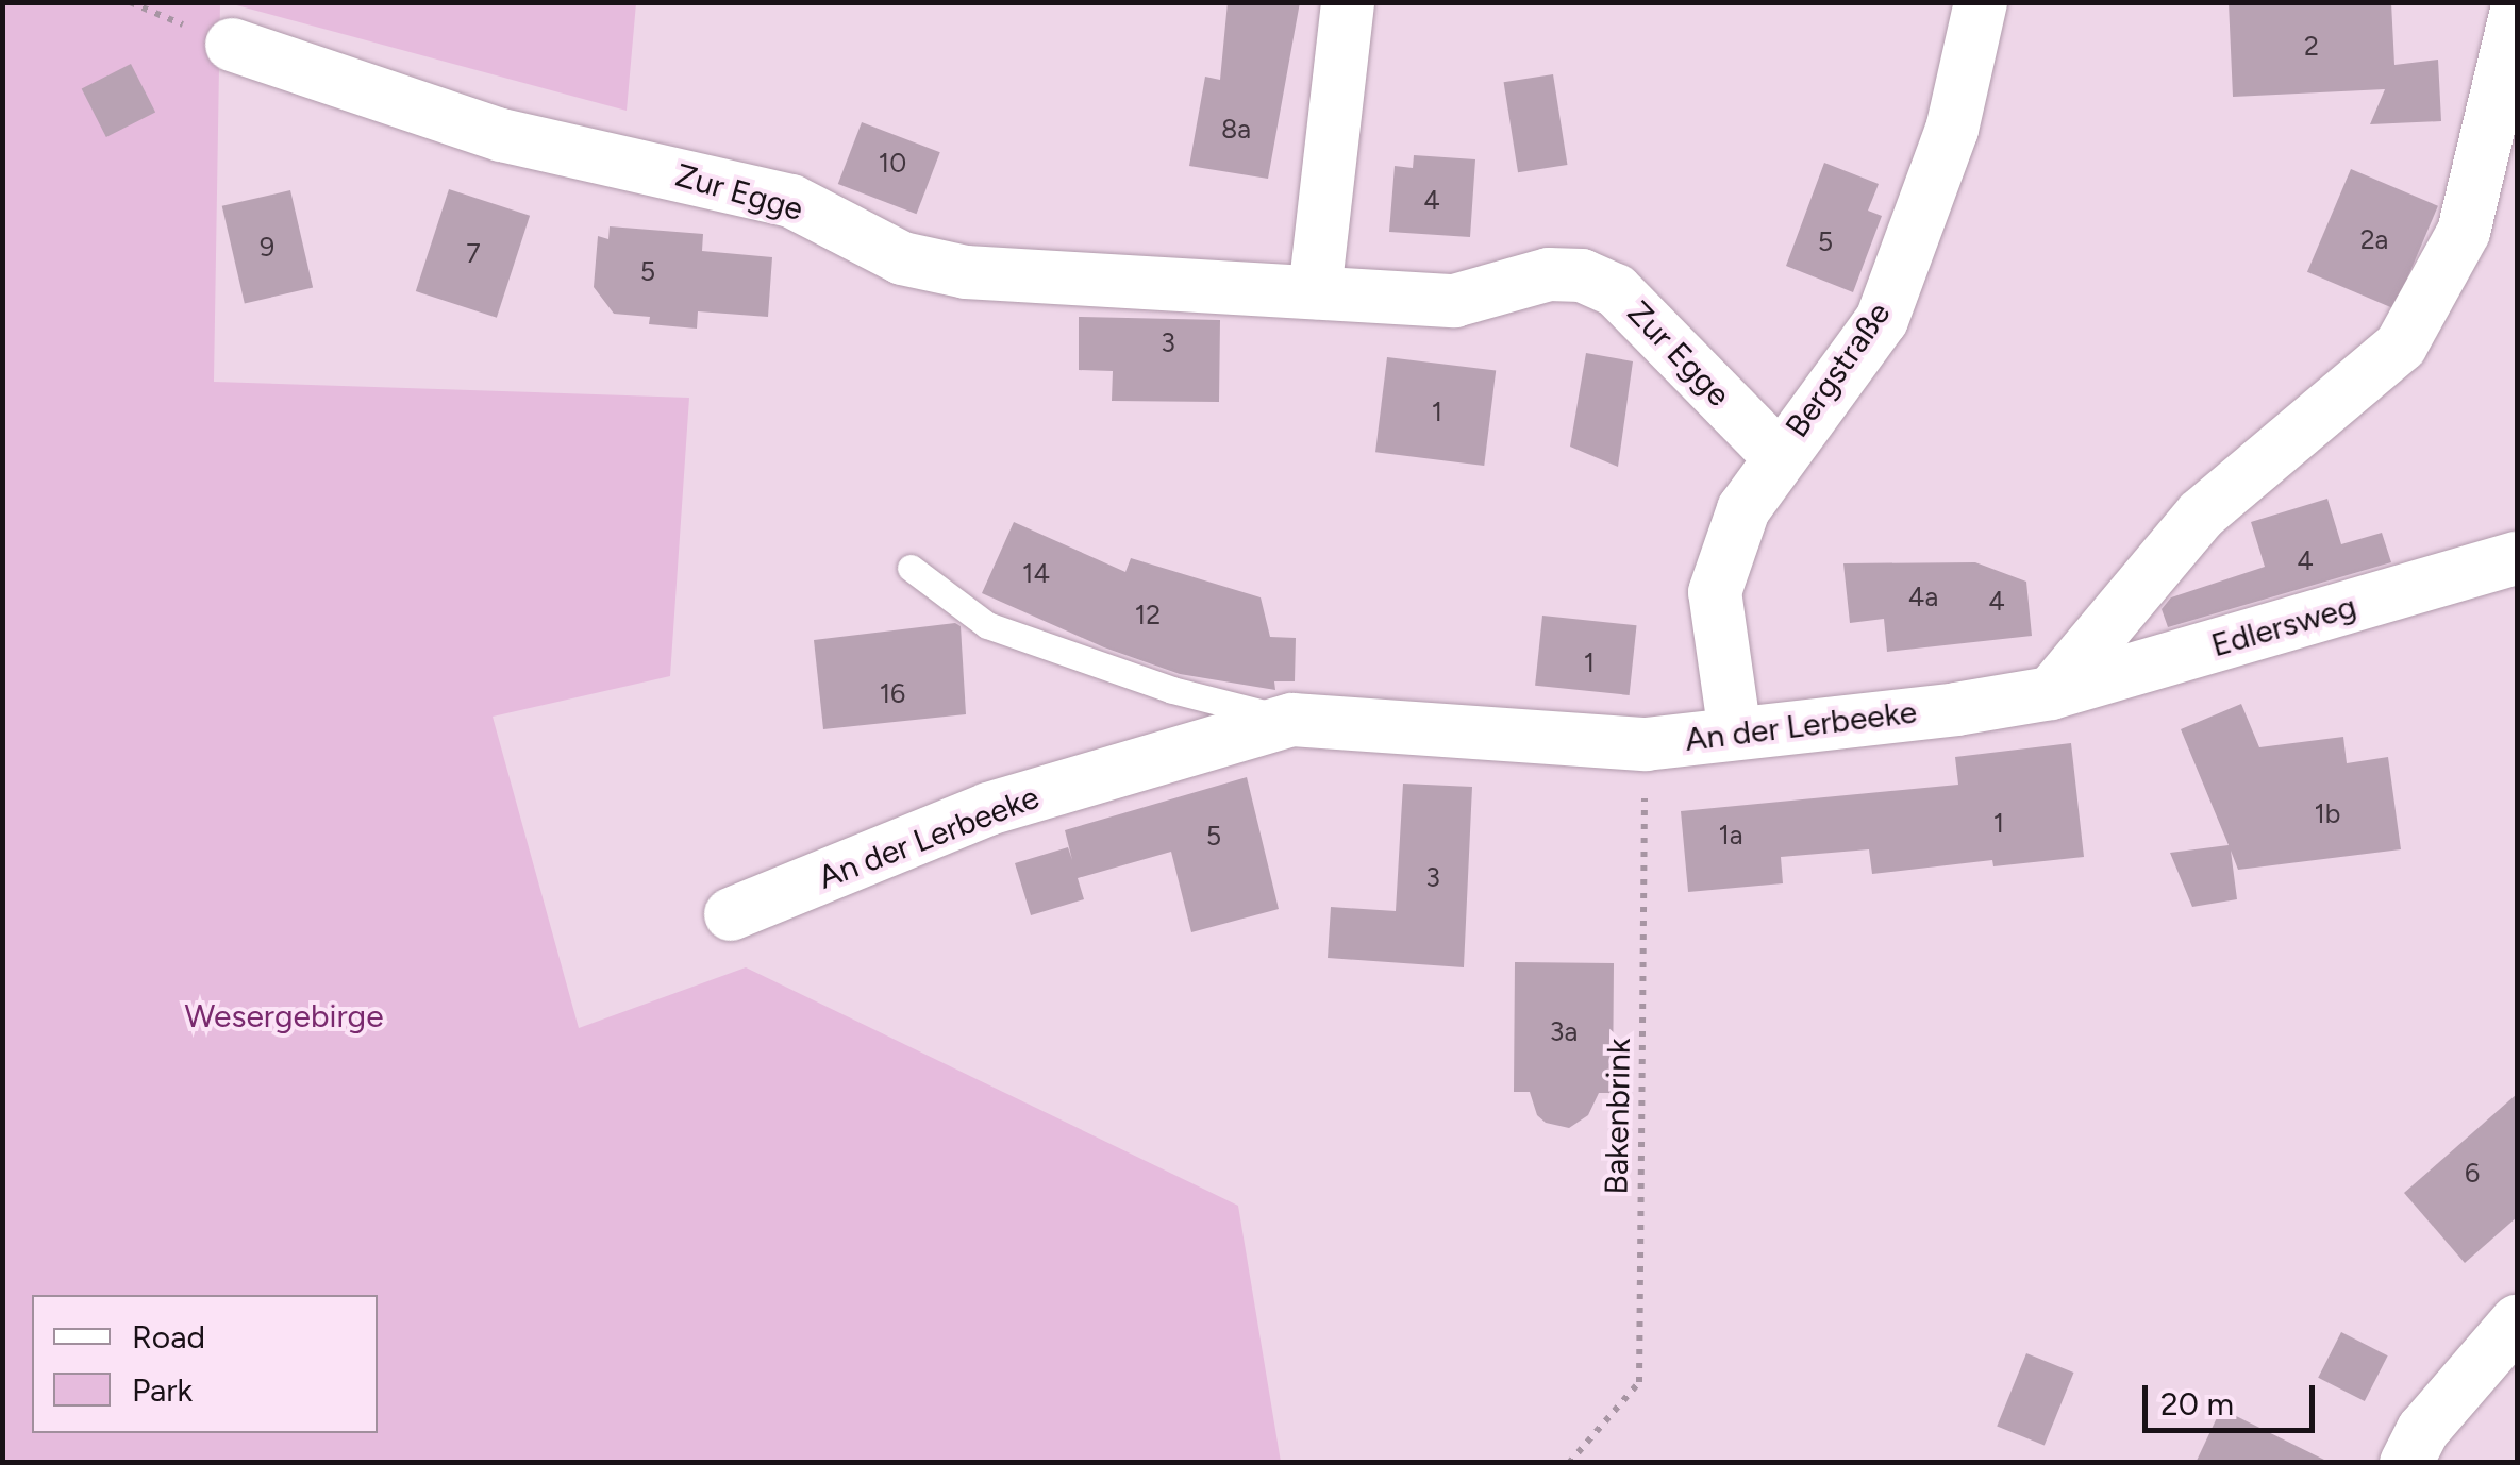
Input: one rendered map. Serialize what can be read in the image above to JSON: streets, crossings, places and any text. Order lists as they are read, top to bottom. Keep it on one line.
{"streets":{"street":["Zur Egge","Bergstraße","Edlersweg","An der Lerbeeke"],"path":["Bakenbrink"]},"crossings":[["Zur Egge","Bergstraße"],["Bergstraße","An der Lerbeeke"],["Edlersweg","An der Lerbeeke"],["An der Lerbeeke","Bakenbrink"]],"parks":["Wesergebirge"],"house_numbers":["2","8a","10","4","2a","5","9","7","5","3","1","4","14","4a","4","12","1","16","1b","1","1a","5","3","3a","6"],"legend":["Road","Park"],"scale_bar":"20 m"}
